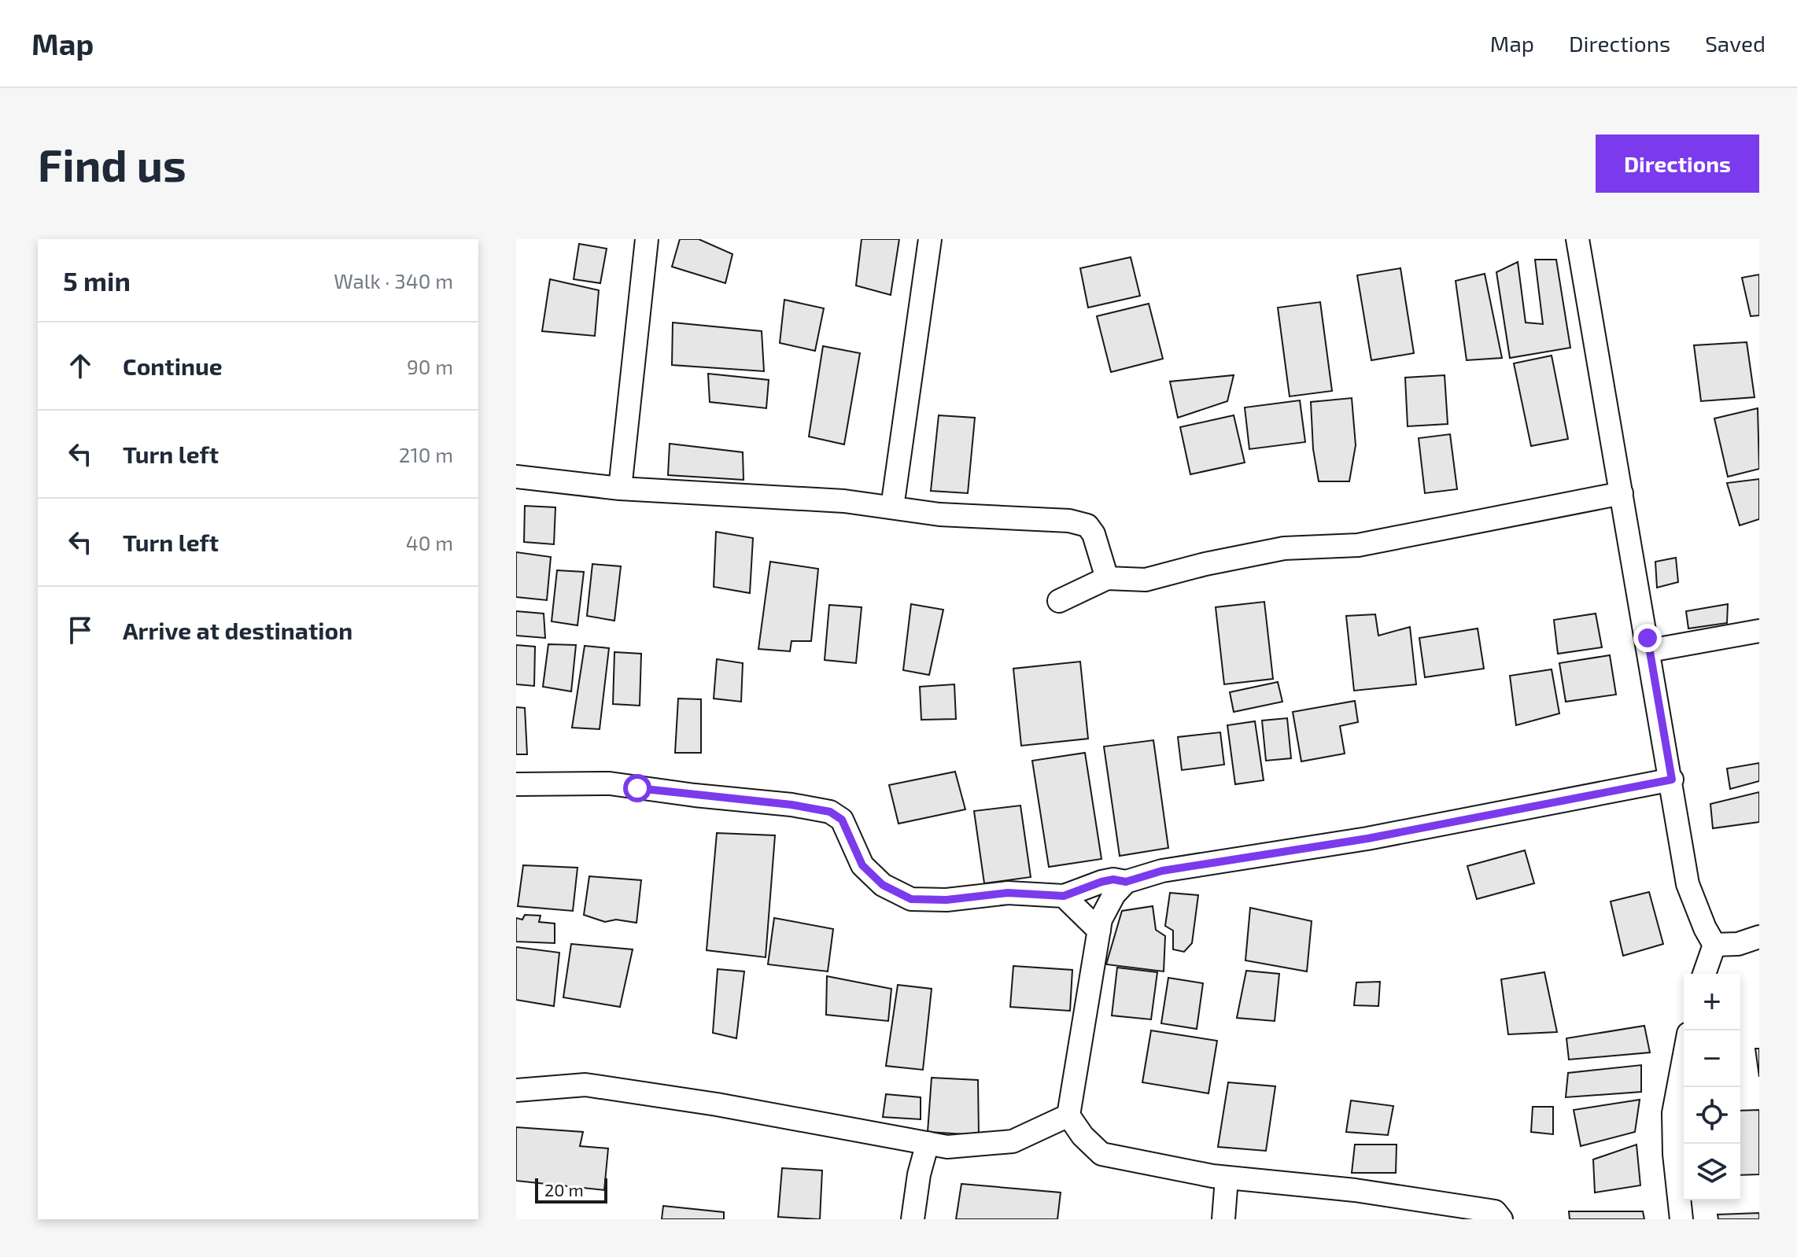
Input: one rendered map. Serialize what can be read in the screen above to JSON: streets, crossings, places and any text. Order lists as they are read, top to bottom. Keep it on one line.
{"scale_bar":"20 m","page":{"header":"Map","nav":["Map","Directions","Saved"],"buttons":"Directions","title":"Find us","heading":["5 min","Walk · 340 m"],"list":[["Continue","90 m"],["Turn left","210 m"],["Turn left","40 m"],"Arrive at destination"],"map_buttons":["+","−"],"scale":"20 m"}}
